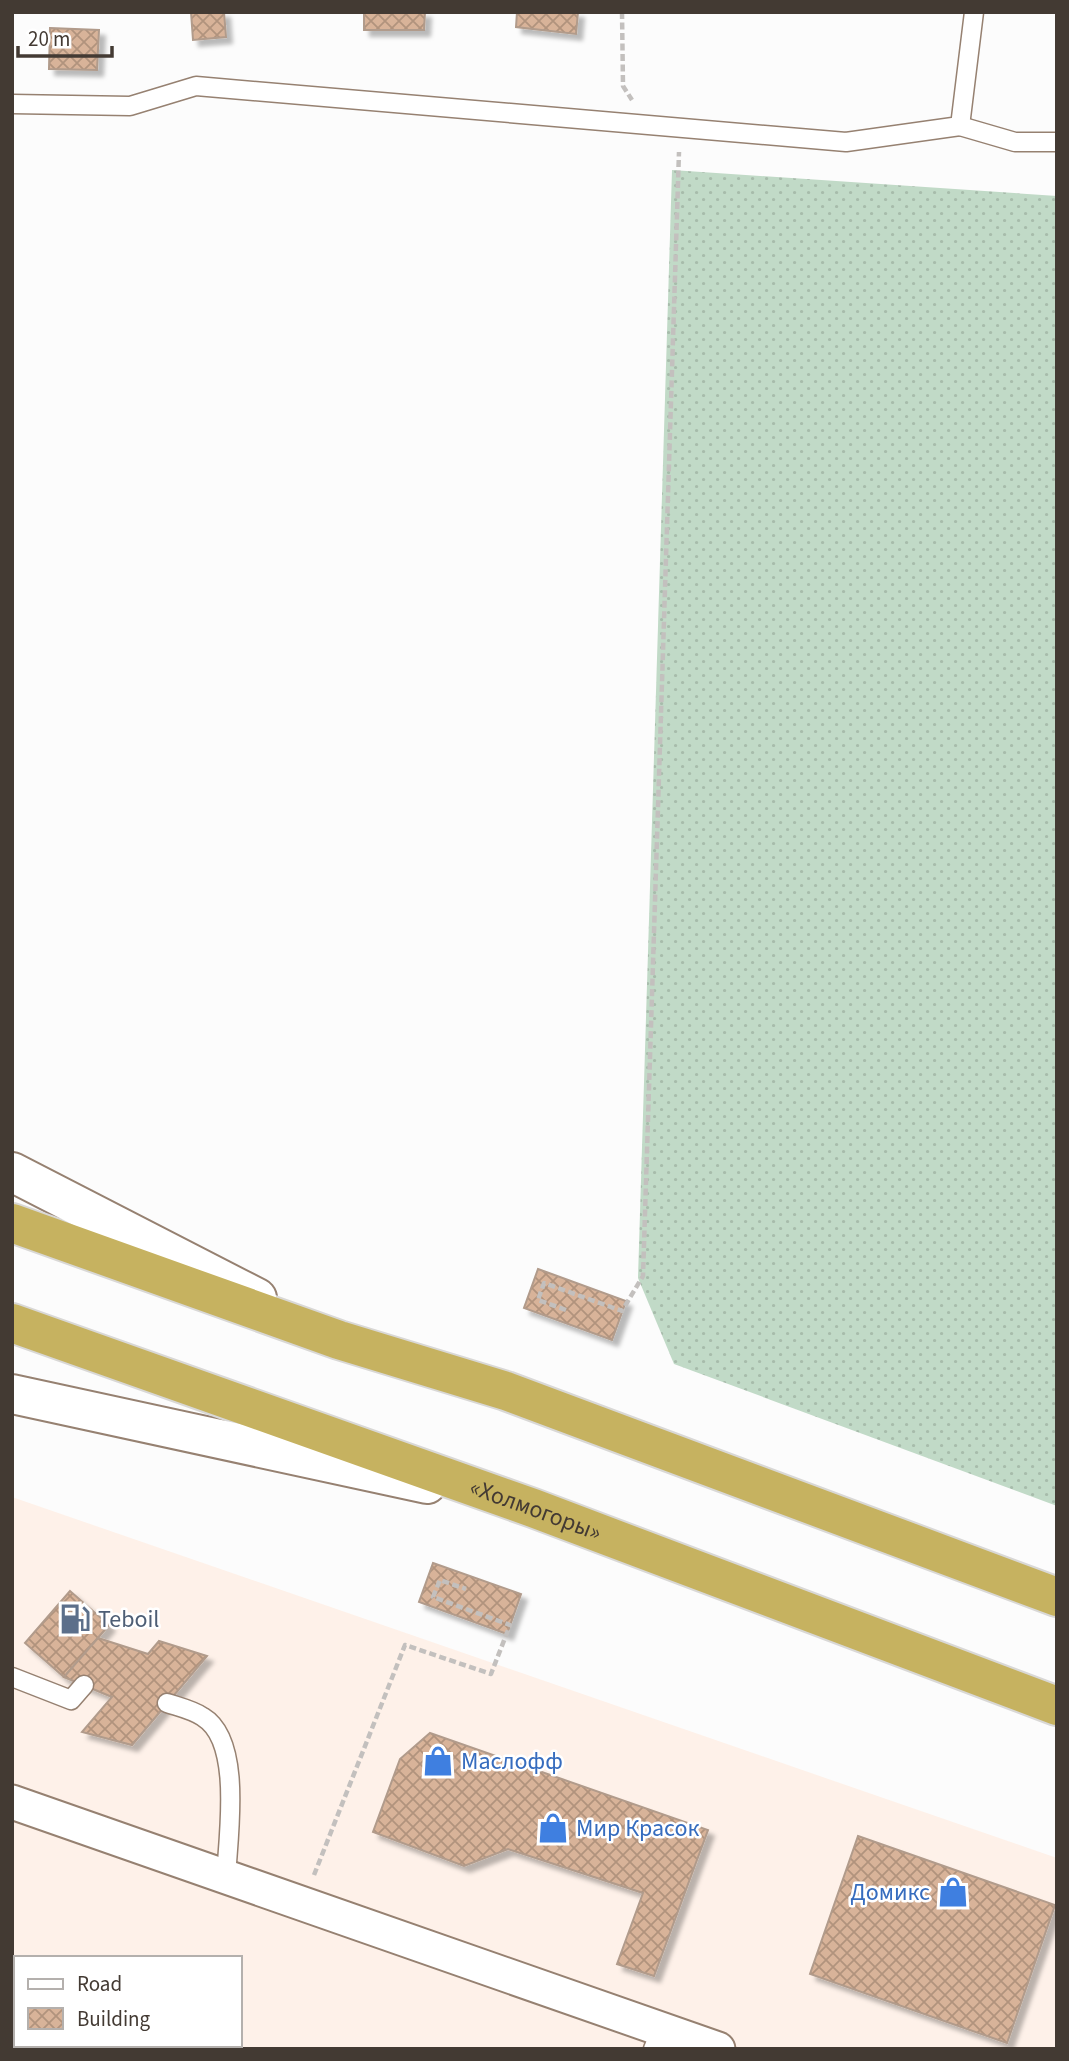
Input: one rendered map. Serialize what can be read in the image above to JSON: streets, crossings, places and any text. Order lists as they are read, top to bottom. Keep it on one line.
{"streets":{"highway":["«Холмогоры»"]},"places":{"fuel station":["Teboil"],"shop":["Маслофф","Мир Красок","Домикс"]},"legend":["Road","Building"],"scale_bar":"20 m"}
